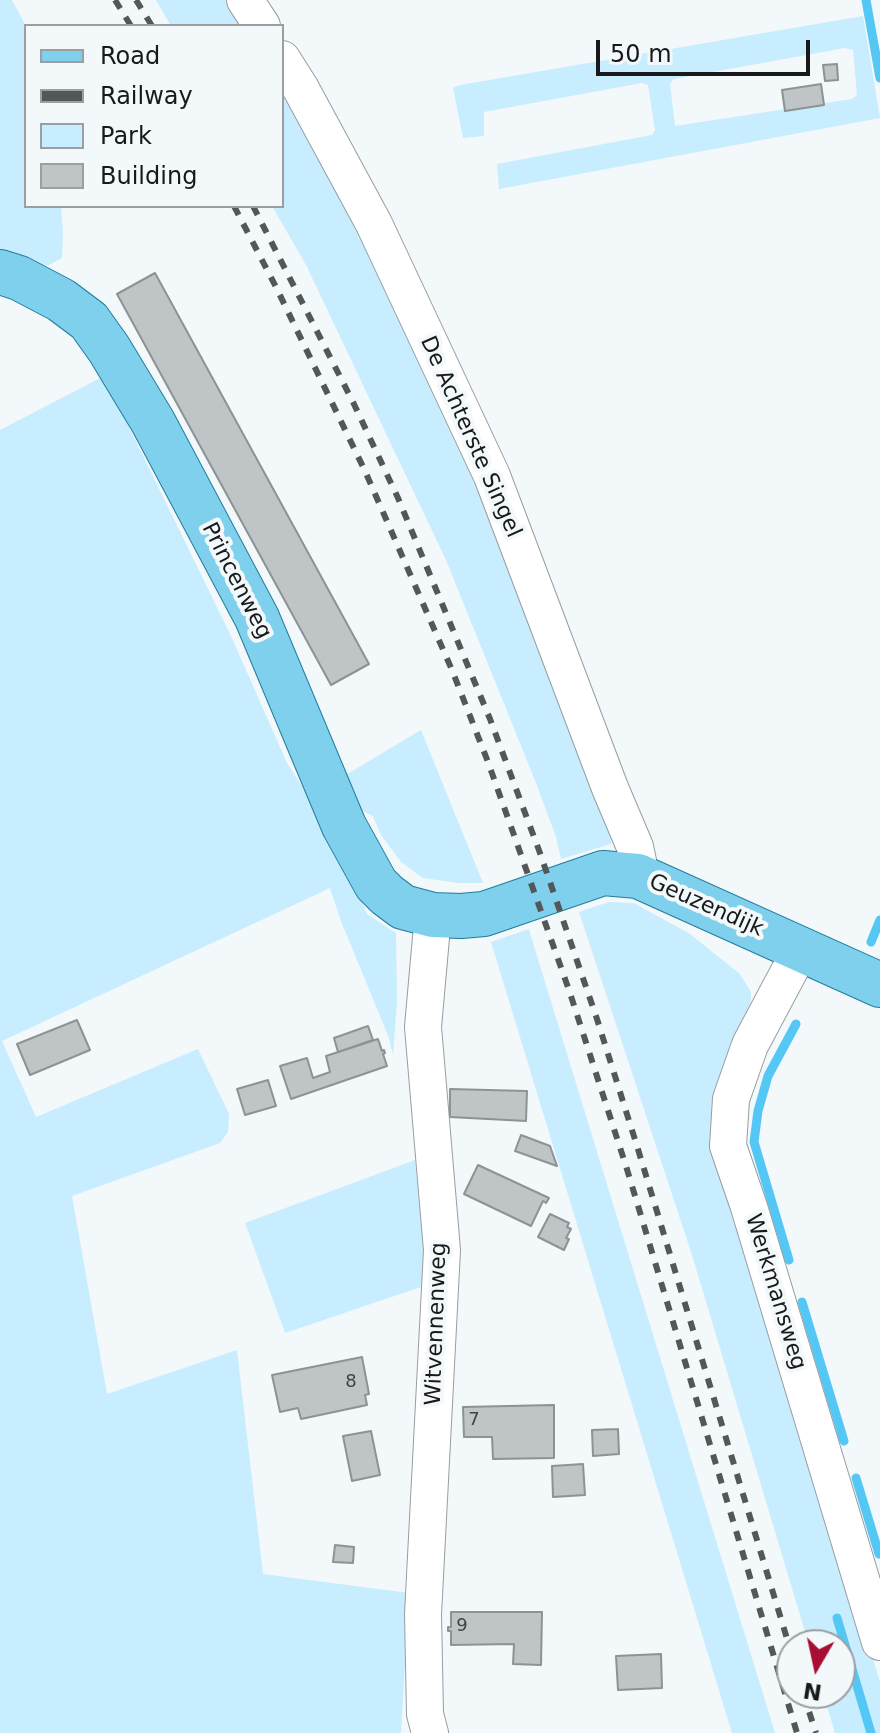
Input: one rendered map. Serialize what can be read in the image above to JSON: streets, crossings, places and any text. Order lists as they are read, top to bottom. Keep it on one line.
{"streets":{"main road":["Princenweg","Geuzendijk"],"street":["De Achterste Singel","Werkmansweg","Witvennenweg"]},"crossings":[["De Achterste Singel","Geuzendijk"],["Princenweg","Geuzendijk"],["Princenweg","Witvennenweg"],["Geuzendijk","Werkmansweg"],["Geuzendijk","Witvennenweg"]],"house_numbers":["8","7","9"],"legend":["Road","Railway","Park","Building"],"scale_bar":"50 m","north":"bottom"}
